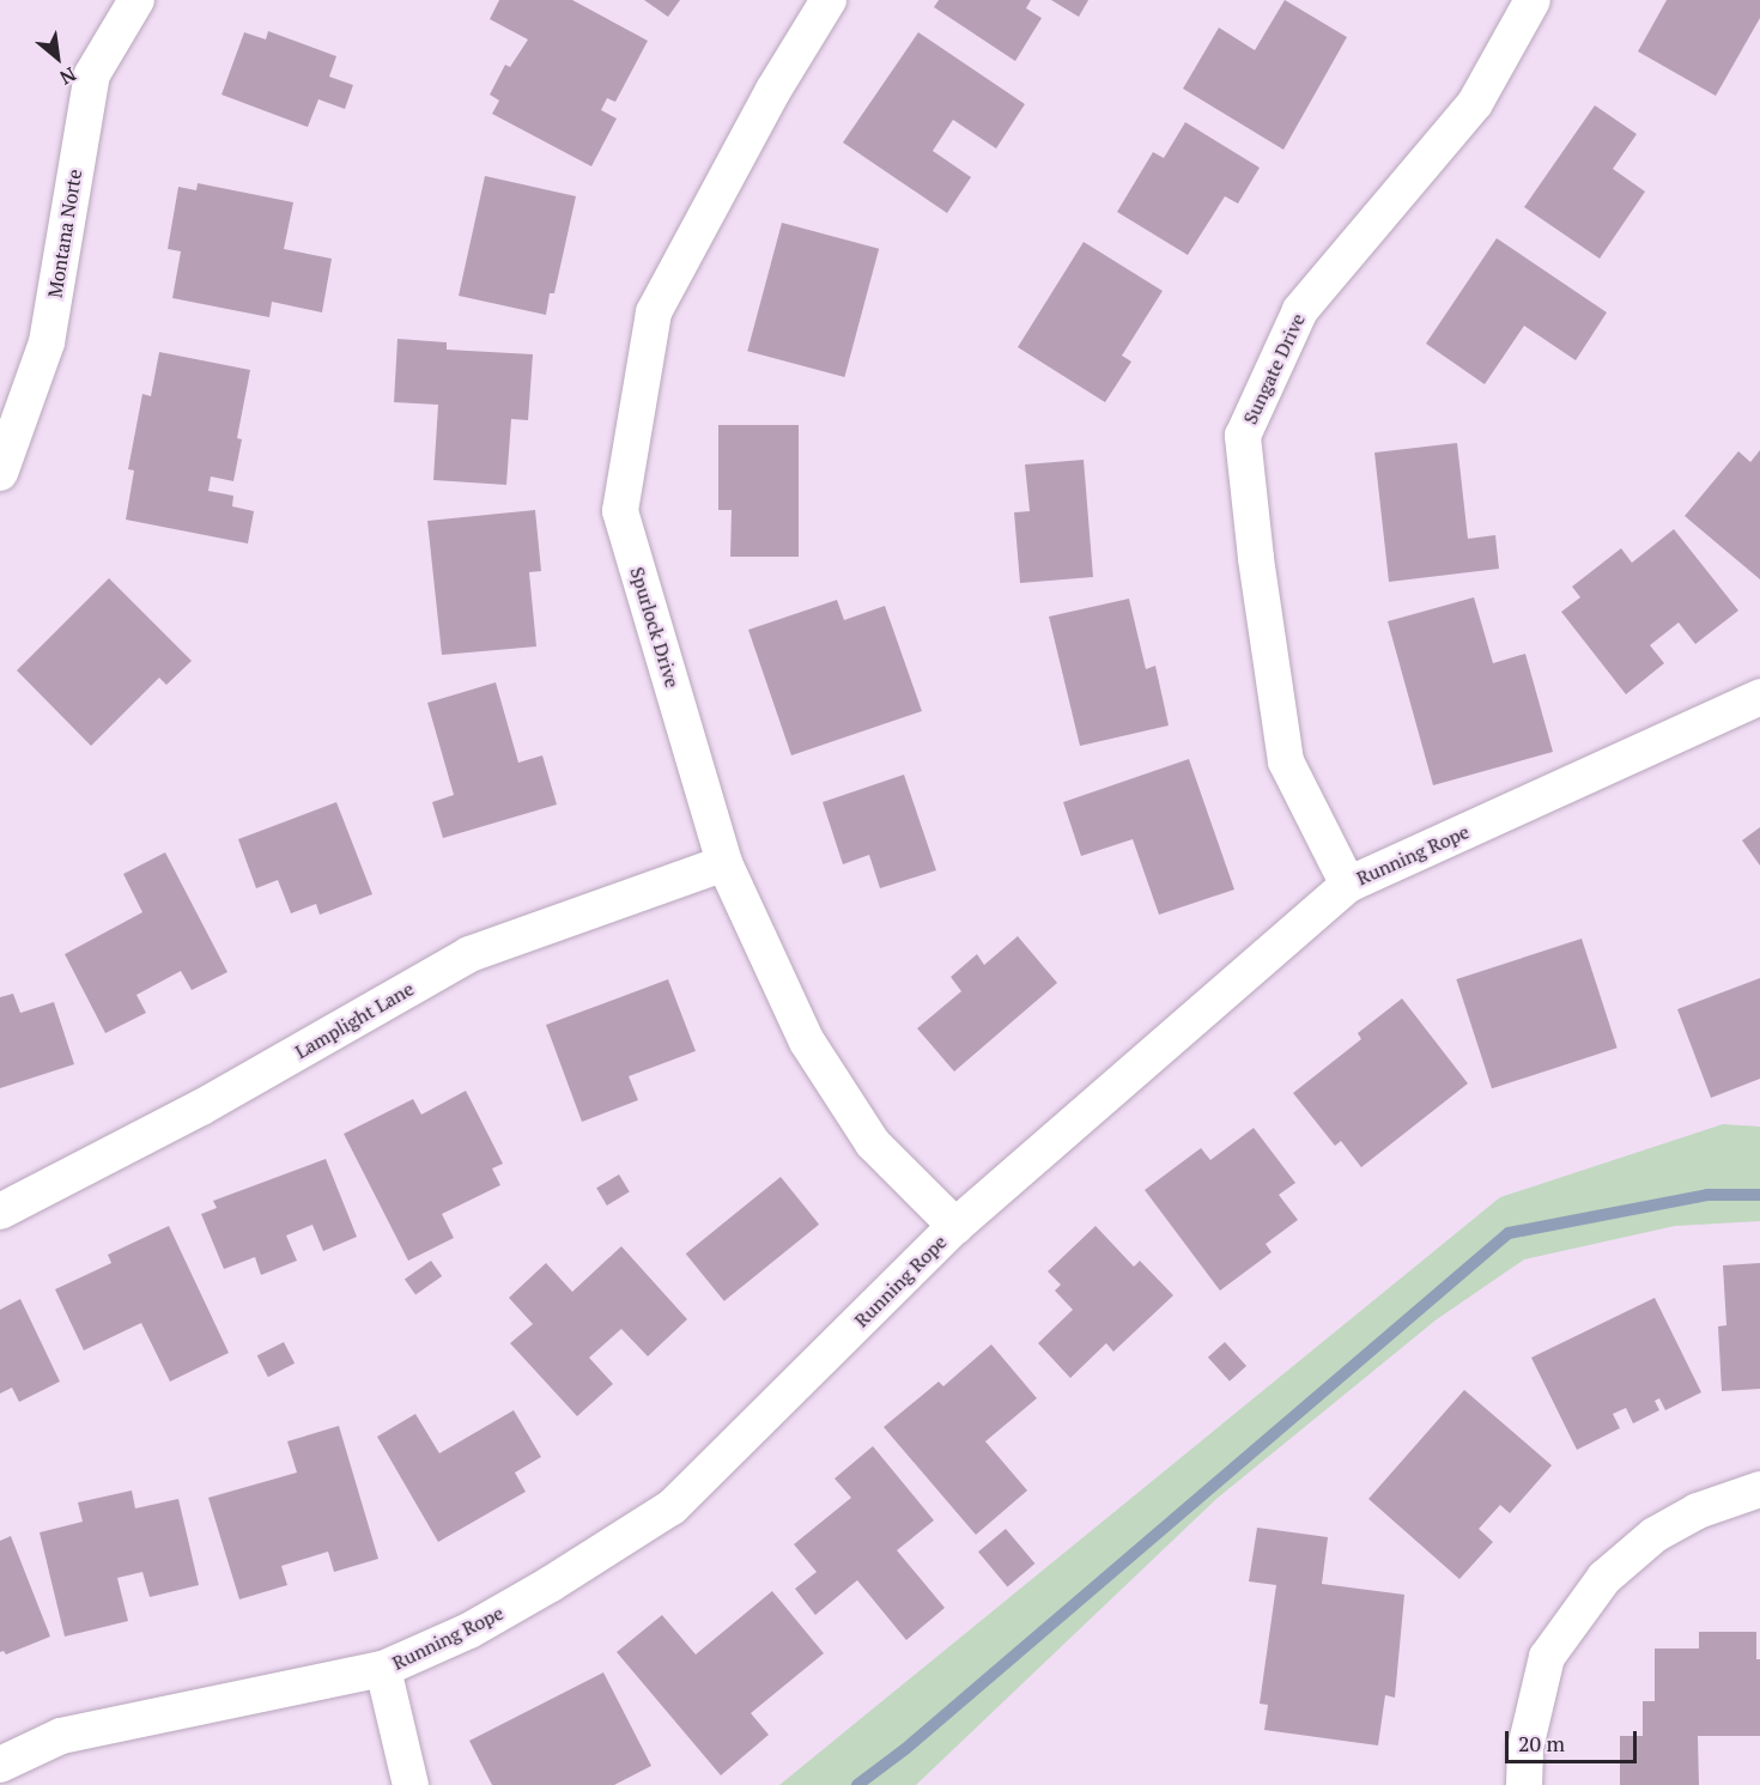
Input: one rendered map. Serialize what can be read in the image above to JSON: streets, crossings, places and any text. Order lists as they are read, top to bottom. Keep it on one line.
{"streets":{"street":["Montana Norte","Sungate Drive","Spurlock Drive","Running Rope","Lamplight Lane"]},"crossings":[["Sungate Drive","Running Rope"],["Spurlock Drive","Running Rope"],["Spurlock Drive","Lamplight Lane"]],"scale_bar":"20 m","north":"bottom right"}
